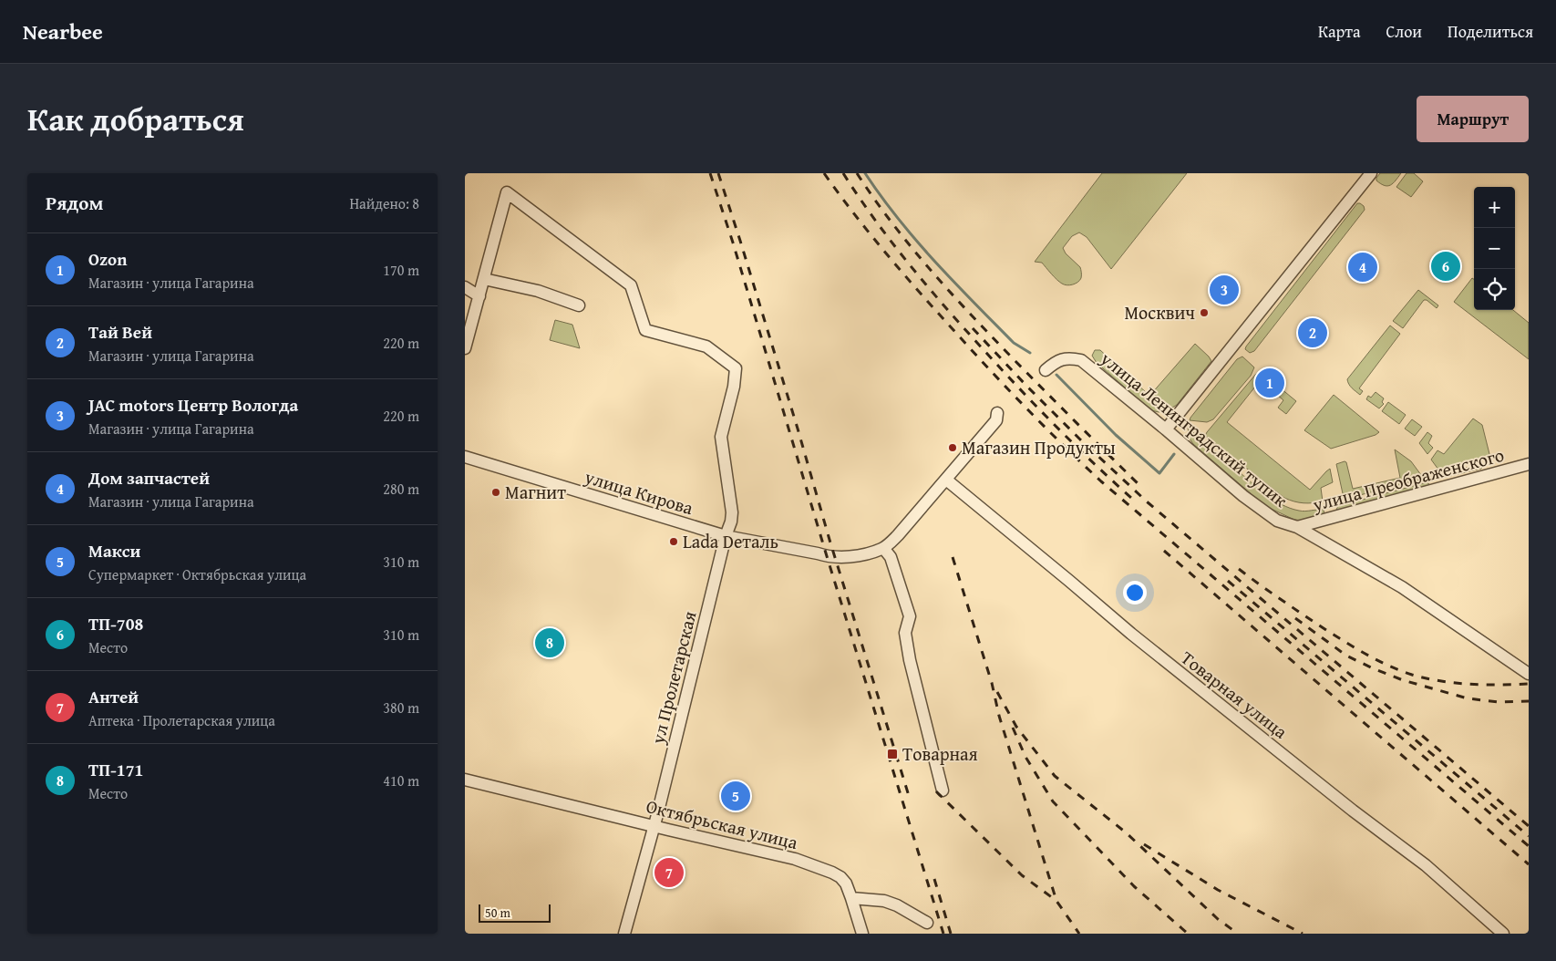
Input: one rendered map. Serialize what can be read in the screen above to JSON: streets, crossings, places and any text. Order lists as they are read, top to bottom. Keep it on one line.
{"streets":{"street":["улица Ленинградский тупик","улица Преображенского","улица Кирова","ул Пролетарская","Товарная улица","Октябрьская улица"]},"crossings":[["улица Ленинградский тупик","улица Преображенского"],["улица Кирова","ул Пролетарская"],["ул Пролетарская","Октябрьская улица"]],"places":{"other":["Москвич","Магазин Продукты","Магнит","Lada Dеталь"],"transit":["Товарная"]},"scale_bar":"50 m","page":{"header":"Nearbee","nav":["Карта","Слои","Поделиться"],"title":"Как добраться","buttons":"Маршрут","heading":["Рядом","Найдено: 8"],"map_buttons":["+","−"],"list":[{"mark":"1","name":"Ozon","note":"Магазин · улица Гагарина","value":"170 m"},{"mark":"2","name":"Тай Вей","note":"Магазин · улица Гагарина","value":"220 m"},{"mark":"3","name":"JAC motors Центр Вологда","note":"Магазин · улица Гагарина","value":"220 m"},{"mark":"4","name":"Дом запчастей","note":"Магазин · улица Гагарина","value":"280 m"},{"mark":"5","name":"Макси","note":"Супермаркет · Октябрьская улица","value":"310 m"},{"mark":"6","name":"ТП-708","note":"Место","value":"310 m"},{"mark":"7","name":"Антей","note":"Аптека · Пролетарская улица","value":"380 m"},{"mark":"8","name":"ТП-171","note":"Место","value":"410 m"}],"pins":["6","4","3","2","1","8","5","7"],"scale":"50 m"}}
